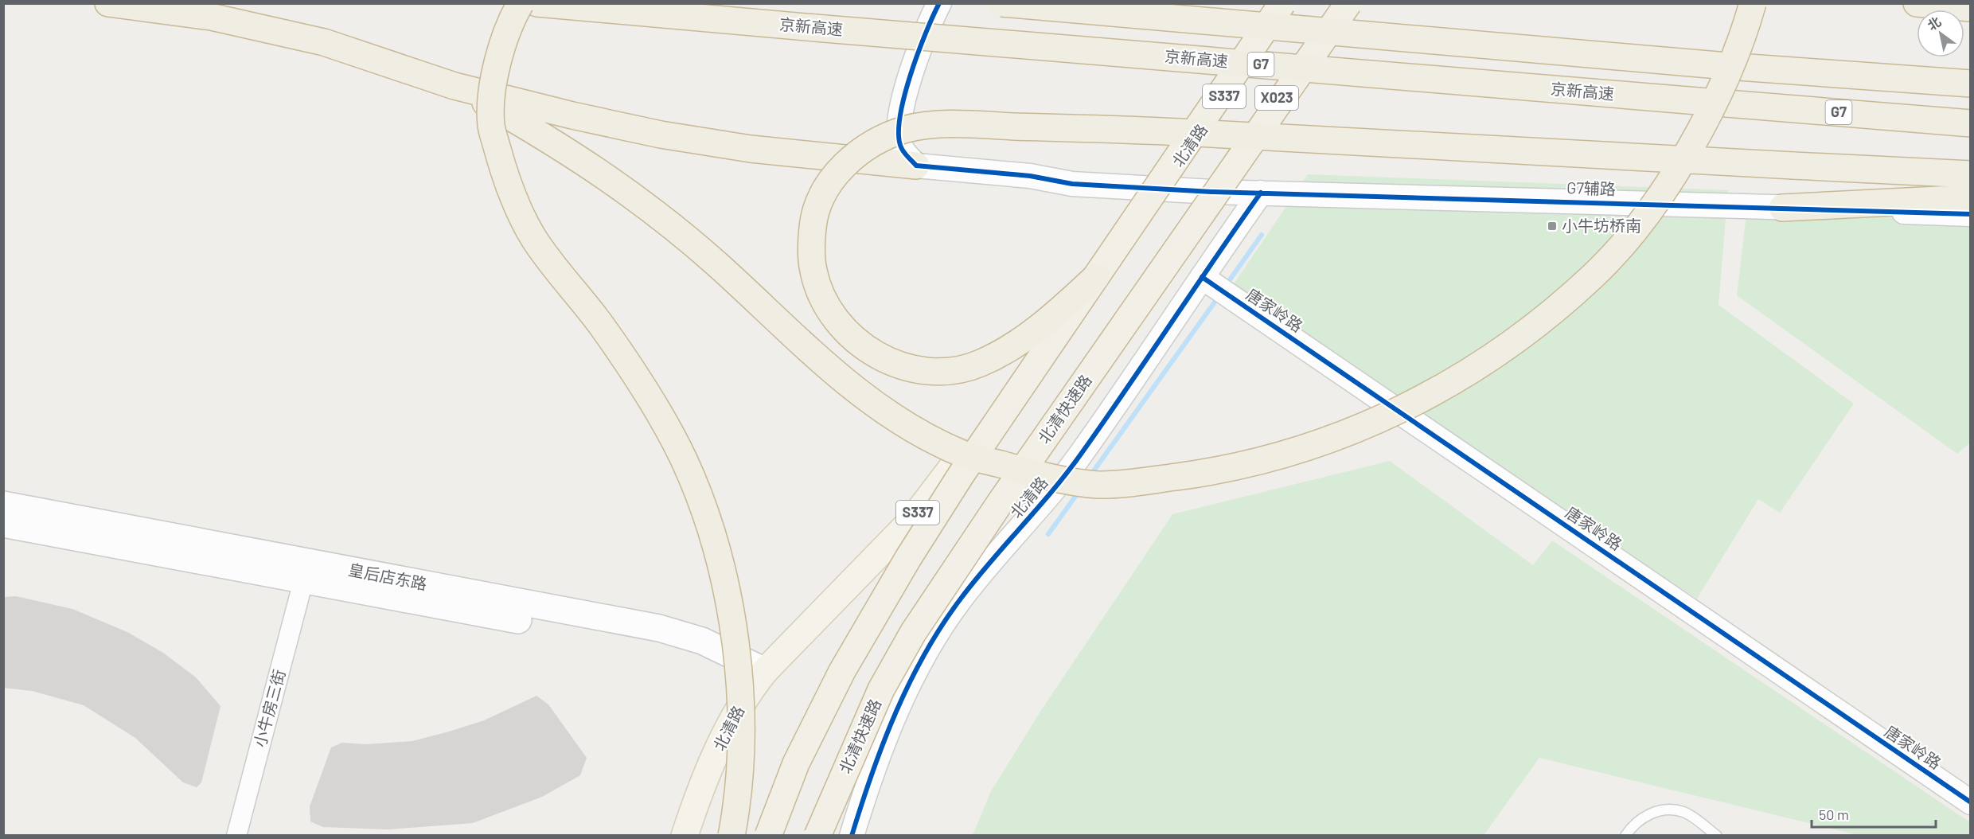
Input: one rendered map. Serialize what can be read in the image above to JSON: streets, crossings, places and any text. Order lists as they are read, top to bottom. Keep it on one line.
{"streets":{"highway":["京新高速","G7","北清快速路"],"main road":["S337","X023","北清路","皇后店东路"],"street":["G7辅路","唐家岭路","小牛房三街"]},"crossings":[["北清路","G7辅路"],["北清路","唐家岭路"],["北清路","北清快速路"],["北清路","皇后店东路"],["皇后店东路","小牛房三街"]],"places":{"transit":["小牛坊桥南"]},"scale_bar":"50 m","north":"top left"}
